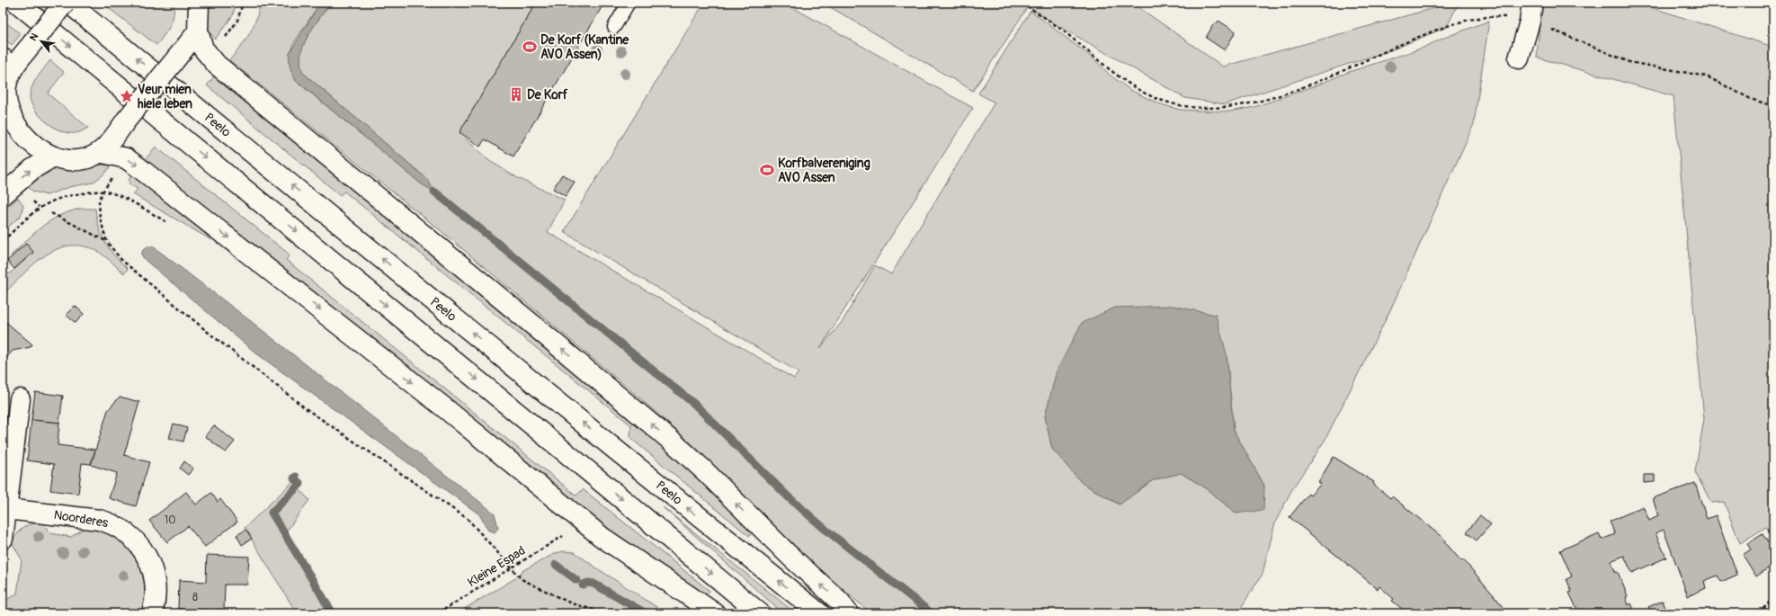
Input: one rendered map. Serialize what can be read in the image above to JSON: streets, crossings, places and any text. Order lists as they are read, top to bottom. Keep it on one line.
{"streets":{"main road":["Peelo","Noorderes"],"path":["Kleine Espad"]},"places":{"sports":["De Korf (Kantine AVO Assen)","Korfbalvereniging AVO Assen"],"building":["De Korf"],"place":["Veur mien hiele leben"]},"house_numbers":["10","8"],"north":"top left"}
